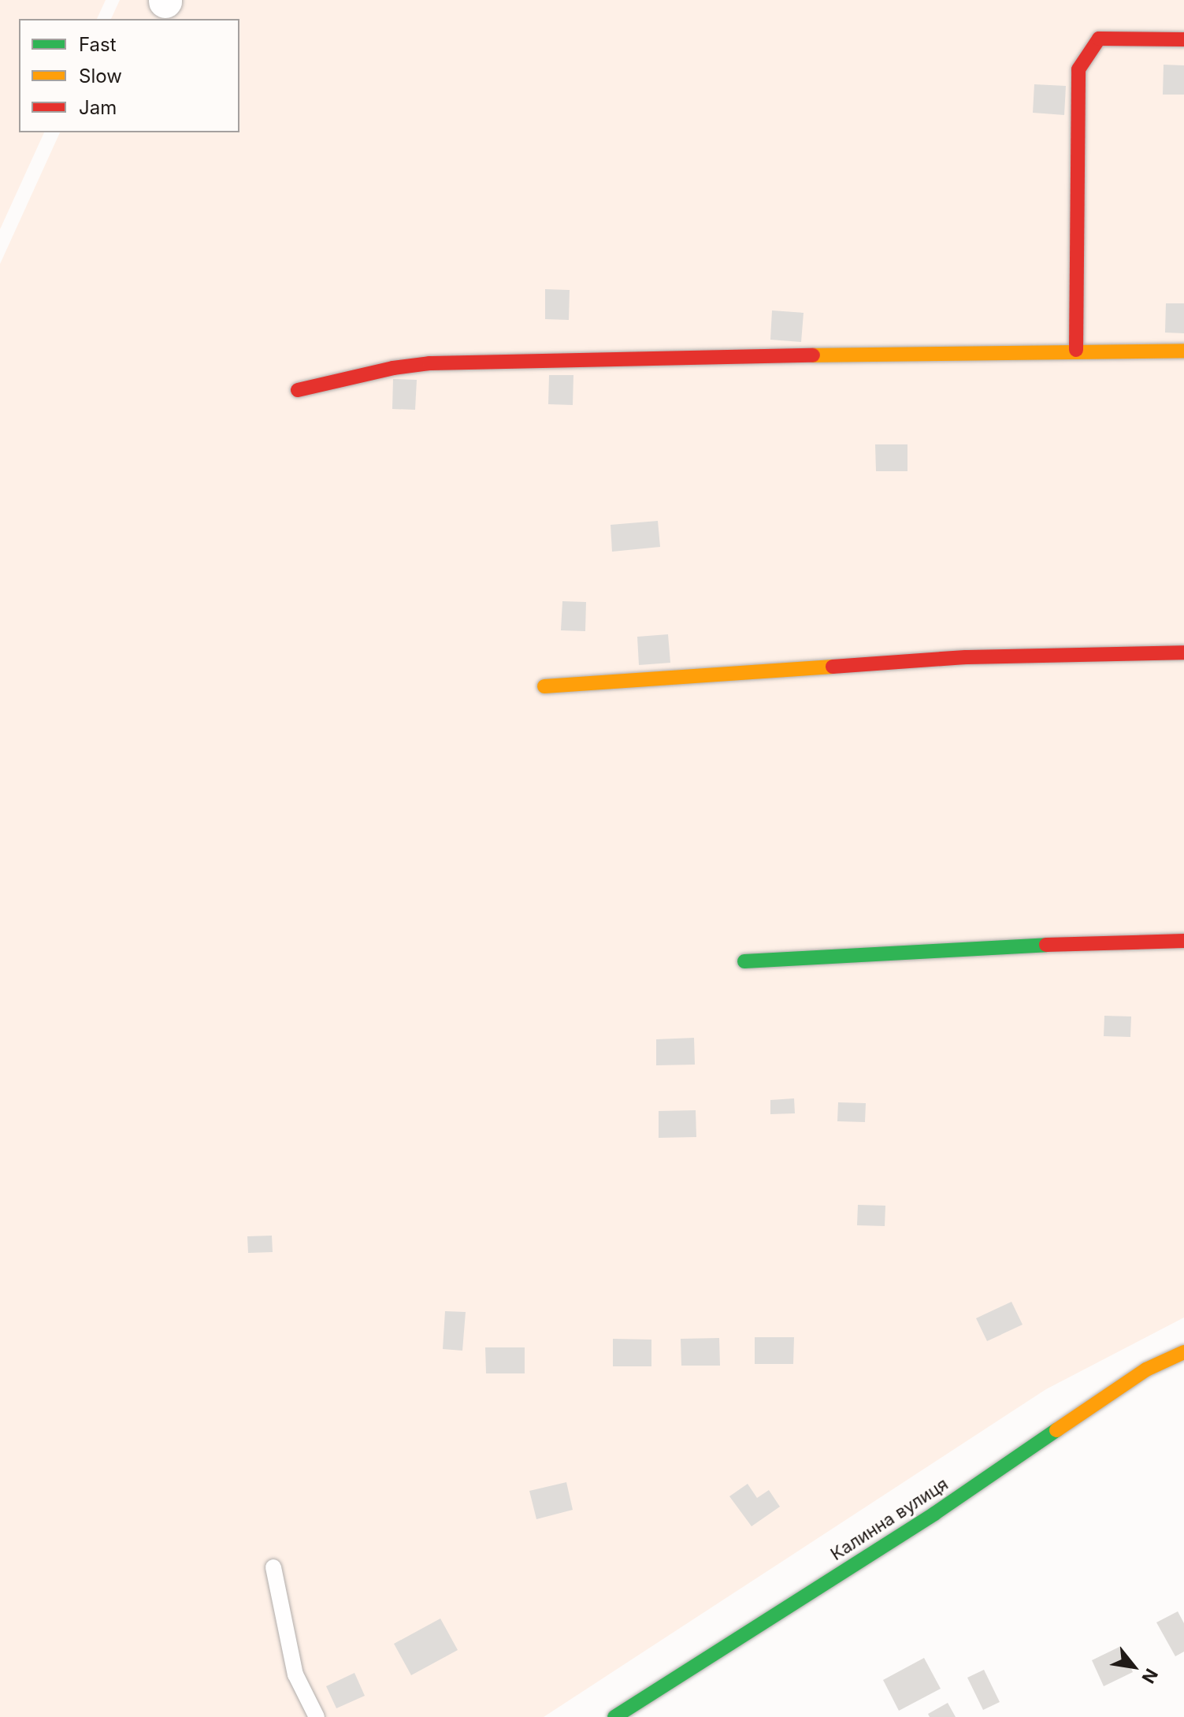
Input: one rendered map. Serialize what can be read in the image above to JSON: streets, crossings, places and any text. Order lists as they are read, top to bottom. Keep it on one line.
{"streets":{"street":["Калинна вулиця"]},"legend":["Fast","Slow","Jam"],"north":"bottom right"}
